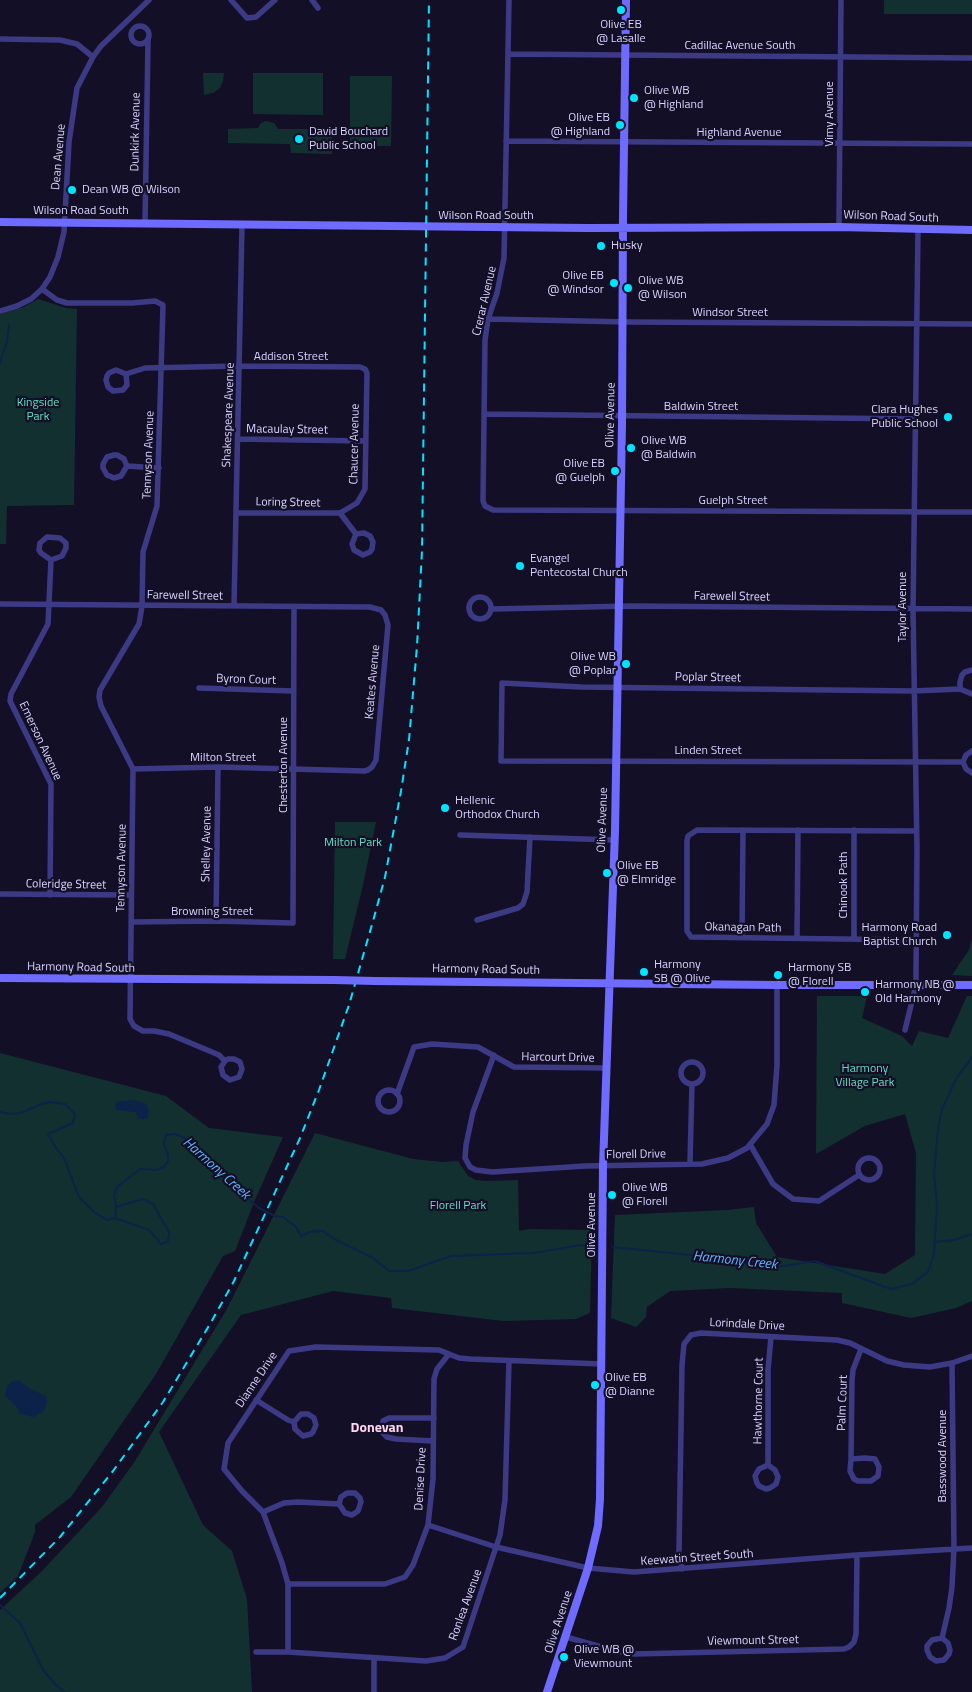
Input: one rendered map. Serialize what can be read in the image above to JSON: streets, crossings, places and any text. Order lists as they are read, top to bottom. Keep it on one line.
{"streets":{"main road":["Wilson Road South","Olive Avenue","Harmony Road South"],"street":["Cadillac Avenue South","Vimy Avenue","Dunkirk Avenue","Highland Avenue","Dean Avenue","Crerar Avenue","Windsor Street","Addison Street","Baldwin Street","Shakespeare Avenue","Macaulay Street","Chaucer Avenue","Tennyson Avenue","Guelph Street","Loring Street","Farewell Street","Taylor Avenue","Poplar Street","Byron Court","Keates Avenue","Emerson Avenue","Linden Street","Milton Street","Chesterton Avenue","Shelley Avenue","Coleridge Street","Chinook Path","Browning Street","Okanagan Path","Harcourt Drive","Florell Drive","Lorindale Drive","Dianne Drive","Hawthorne Court","Palm Court","Basswood Avenue","Denise Drive","Keewatin Street South","Ronlea Avenue","Viewmount Street"]},"crossings":[["Cadillac Avenue South","Vimy Avenue"],["Cadillac Avenue South","Crerar Avenue"],["Cadillac Avenue South","Olive Avenue"],["Vimy Avenue","Highland Avenue"],["Vimy Avenue","Wilson Road South"],["Dunkirk Avenue","Wilson Road South"],["Highland Avenue","Crerar Avenue"],["Highland Avenue","Olive Avenue"],["Dean Avenue","Wilson Road South"],["Dean Avenue","Tennyson Avenue"],["Wilson Road South","Crerar Avenue"],["Wilson Road South","Shakespeare Avenue"],["Wilson Road South","Olive Avenue"],["Wilson Road South","Taylor Avenue"],["Crerar Avenue","Windsor Street"],["Crerar Avenue","Baldwin Street"],["Crerar Avenue","Guelph Street"],["Windsor Street","Olive Avenue"],["Windsor Street","Taylor Avenue"],["Addison Street","Shakespeare Avenue"],["Addison Street","Chaucer Avenue"],["Addison Street","Tennyson Avenue"],["Baldwin Street","Olive Avenue"],["Baldwin Street","Taylor Avenue"],["Shakespeare Avenue","Macaulay Street"],["Shakespeare Avenue","Loring Street"],["Shakespeare Avenue","Farewell Street"],["Olive Avenue","Guelph Street"],["Olive Avenue","Farewell Street"],["Olive Avenue","Poplar Street"],["Olive Avenue","Linden Street"],["Olive Avenue","Harmony Road South"],["Olive Avenue","Harcourt Drive"],["Olive Avenue","Florell Drive"],["Olive Avenue","Dianne Drive"],["Olive Avenue","Keewatin Street South"],["Olive Avenue","Viewmount Street"],["Macaulay Street","Chaucer Avenue"],["Chaucer Avenue","Loring Street"],["Tennyson Avenue","Farewell Street"],["Tennyson Avenue","Milton Street"],["Tennyson Avenue","Coleridge Street"],["Tennyson Avenue","Browning Street"],["Tennyson Avenue","Harmony Road South"],["Guelph Street","Taylor Avenue"],["Farewell Street","Taylor Avenue"],["Farewell Street","Keates Avenue"],["Farewell Street","Emerson Avenue"],["Farewell Street","Chesterton Avenue"],["Taylor Avenue","Poplar Street"],["Taylor Avenue","Linden Street"],["Taylor Avenue","Okanagan Path"],["Taylor Avenue","Harmony Road South"],["Poplar Street","Linden Street"],["Byron Court","Chesterton Avenue"],["Keates Avenue","Milton Street"],["Emerson Avenue","Coleridge Street"],["Milton Street","Chesterton Avenue"],["Milton Street","Shelley Avenue"],["Chesterton Avenue","Browning Street"],["Shelley Avenue","Browning Street"],["Chinook Path","Okanagan Path"],["Harmony Road South","Florell Drive"],["Harcourt Drive","Florell Drive"],["Lorindale Drive","Hawthorne Court"],["Lorindale Drive","Palm Court"],["Lorindale Drive","Basswood Avenue"],["Lorindale Drive","Keewatin Street South"],["Dianne Drive","Denise Drive"],["Dianne Drive","Ronlea Avenue"],["Basswood Avenue","Keewatin Street South"],["Denise Drive","Keewatin Street South"],["Keewatin Street South","Ronlea Avenue"],["Keewatin Street South","Viewmount Street"]],"districts":["Donevan"],"water":["Harmony Creek"],"parks":["Kingside Park","Milton Park","Harmony Village Park","Florell Park"],"places":["Olive EB @ Lasalle","Olive WB @ Highland","Olive EB @ Highland","David Bouchard Public School","Dean WB @ Wilson","Husky","Olive EB @ Windsor","Olive WB @ Wilson","Clara Hughes Public School","Olive WB @ Baldwin","Olive EB @ Guelph","Evangel Pentecostal Church","Olive WB @ Poplar","Hellenic Orthodox Church","Olive EB @ Elmridge","Harmony Road Baptist Church","Harmony SB @ Olive","Harmony SB @ Florell","Harmony NB @ Old Harmony","Olive WB @ Florell","Olive EB @ Dianne","Olive WB @ Viewmount"]}
